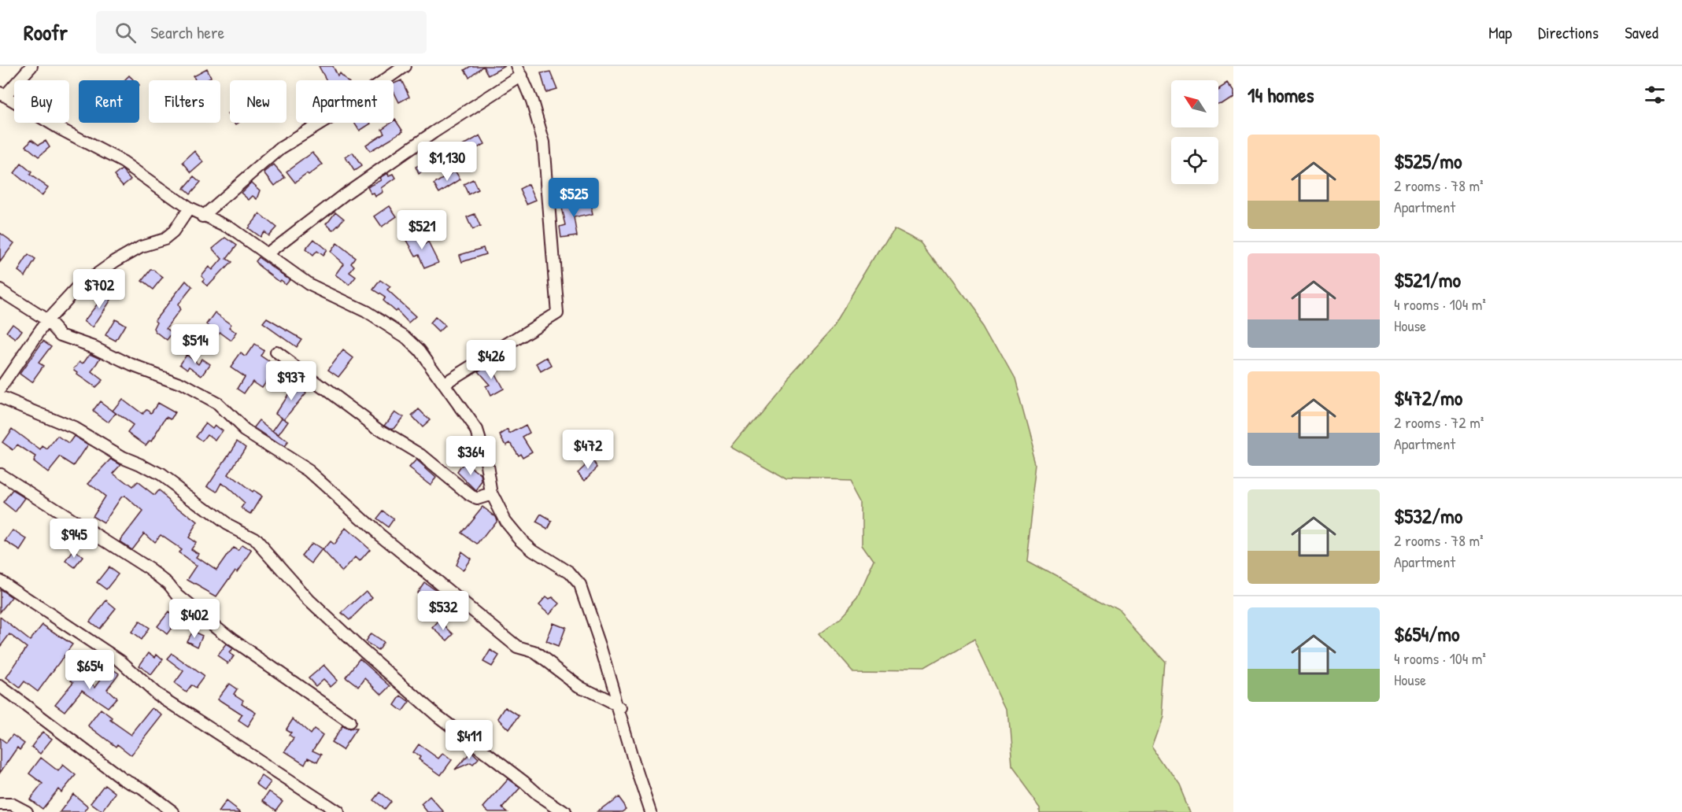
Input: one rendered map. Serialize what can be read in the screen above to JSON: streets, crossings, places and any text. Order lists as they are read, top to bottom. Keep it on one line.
{"north":"top left","page":{"header":"Roofr","search":"Search here","nav":["Map","Directions","Saved"],"heading":"14 homes","chip":["Buy","Rent","Filters","New","Apartment"],"list":[{"name":"$525/mo","note":"2 rooms · 78 m² · Apartment"},{"name":"$521/mo","note":"4 rooms · 104 m² · House"},{"name":"$472/mo","note":"2 rooms · 72 m² · Apartment"},{"name":"$532/mo","note":"2 rooms · 78 m² · Apartment"},{"name":"$654/mo","note":"4 rooms · 104 m² · House"}],"price":["$1,130","$525","$521","$702","$514","$426","$937","$472","$364","$945","$532","$402","$654","$411"]}}
